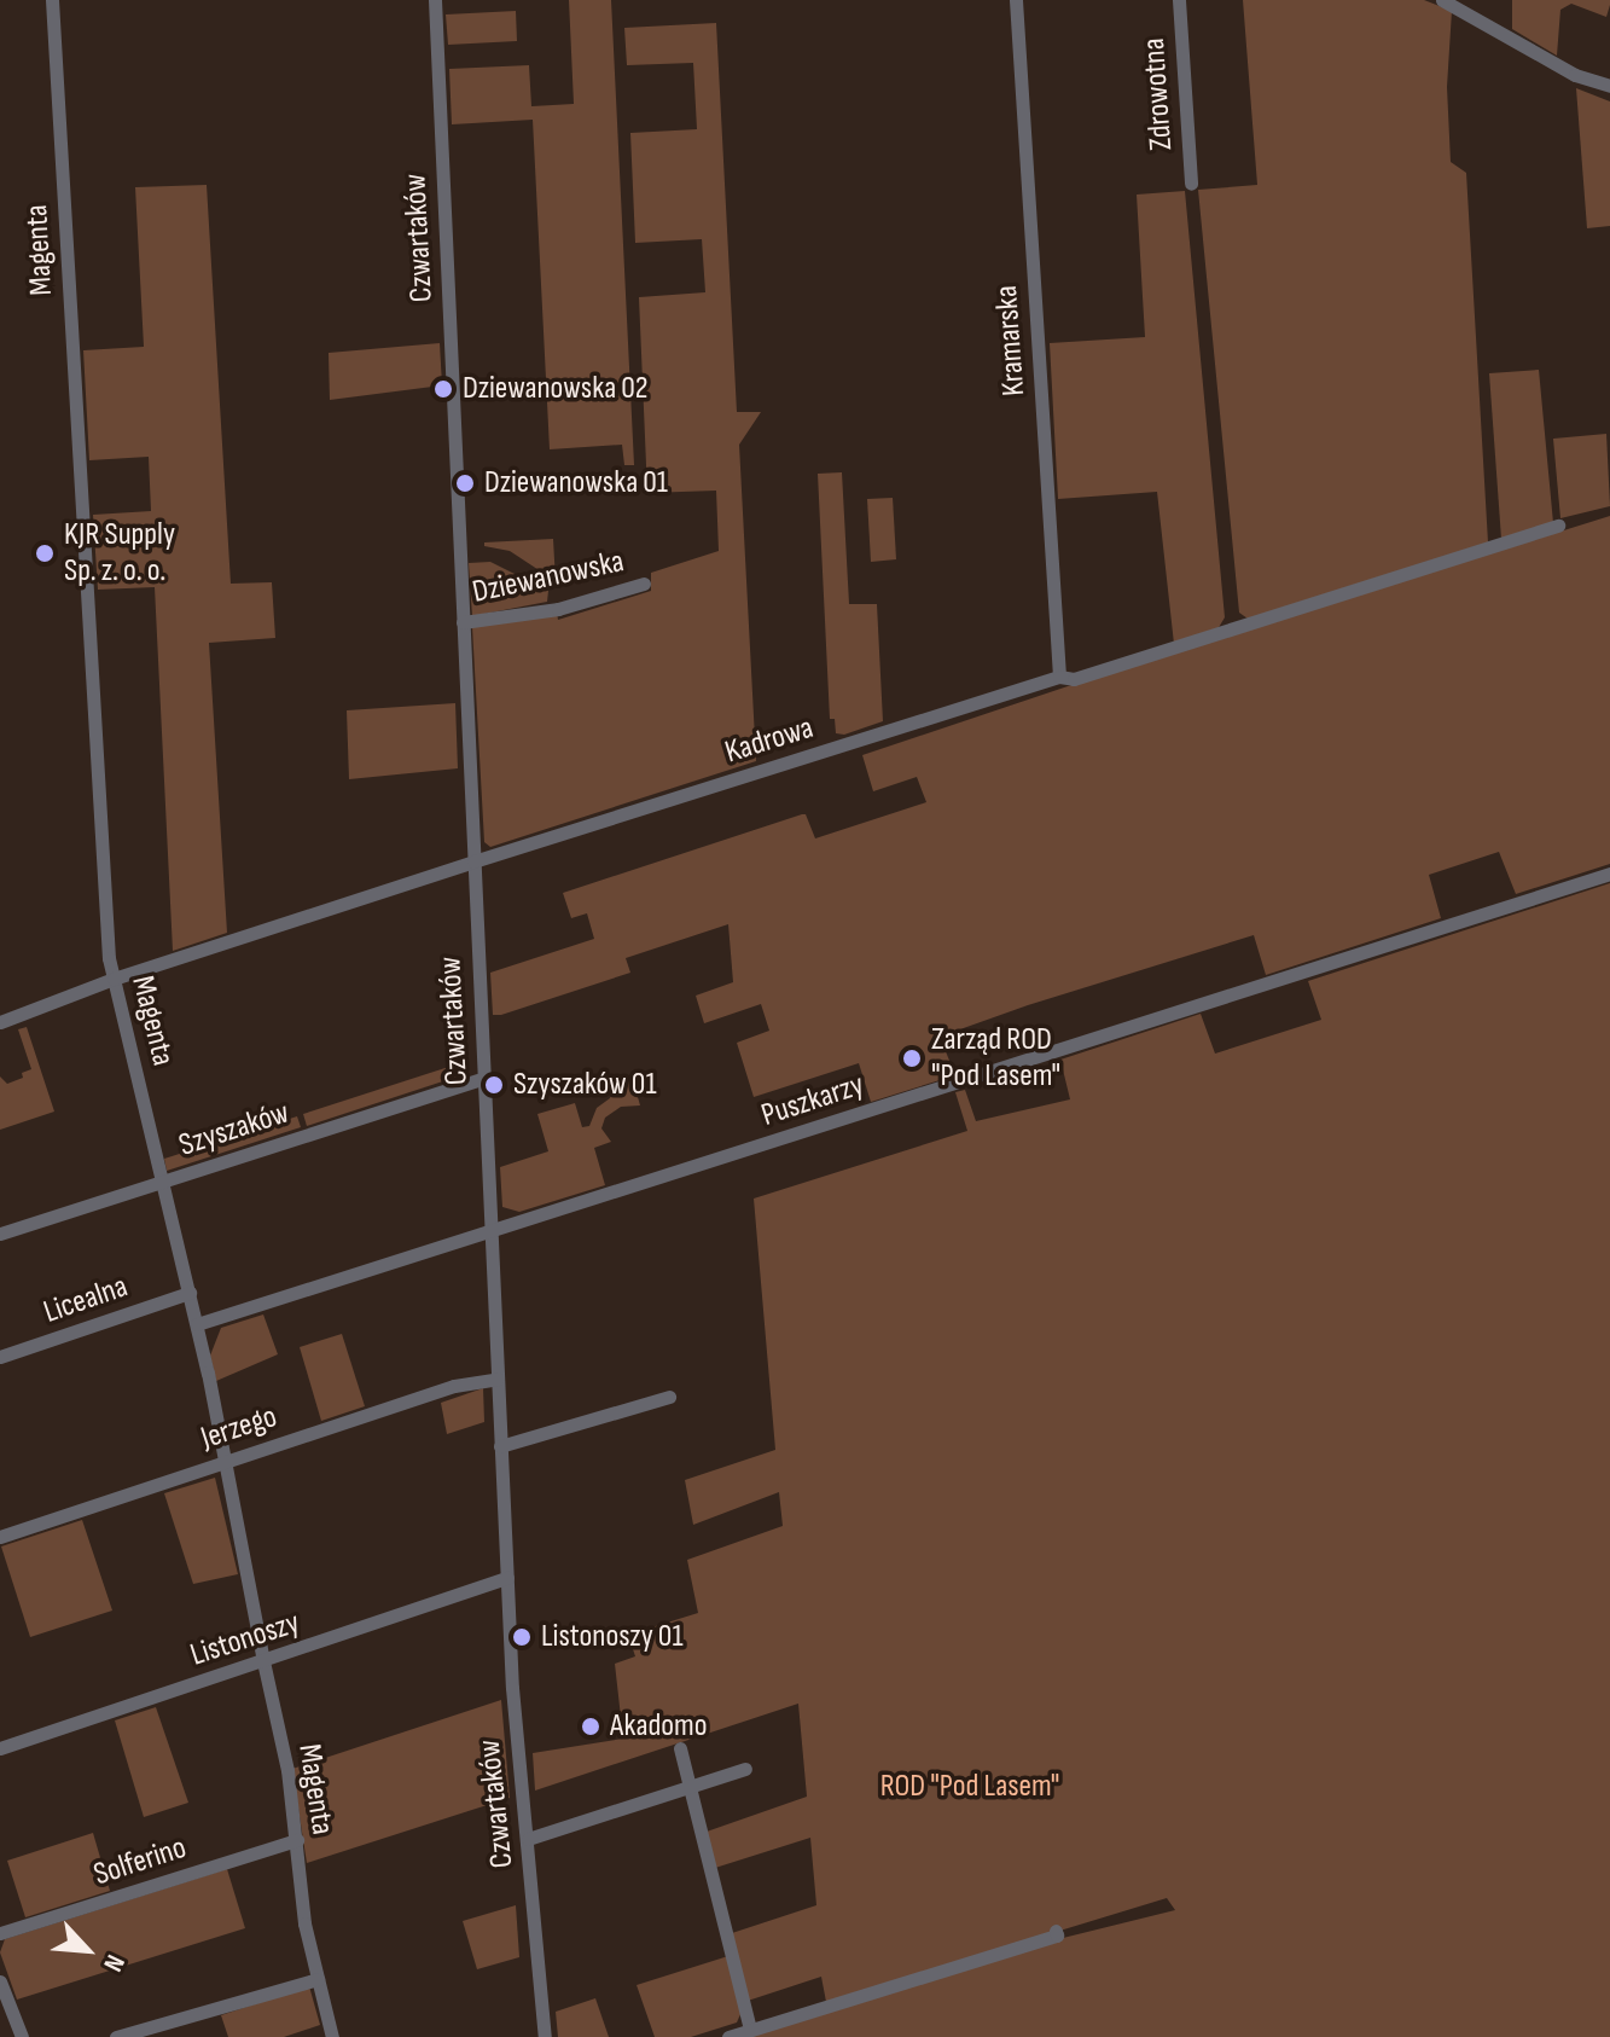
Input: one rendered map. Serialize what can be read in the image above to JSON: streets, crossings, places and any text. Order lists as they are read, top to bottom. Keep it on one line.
{"streets":{"street":["Zdrowotna","Czwartaków","Magenta","Kramarska","Dziewanowska","Kadrowa","Puszkarzy","Szyszaków","Licealna","Jerzego","Listonoszy","Solferino"]},"crossings":[["Czwartaków","Dziewanowska"],["Czwartaków","Kadrowa"],["Czwartaków","Puszkarzy"],["Czwartaków","Szyszaków"],["Czwartaków","Jerzego"],["Czwartaków","Listonoszy"],["Magenta","Kadrowa"],["Magenta","Puszkarzy"],["Magenta","Szyszaków"],["Magenta","Licealna"],["Magenta","Jerzego"],["Magenta","Listonoszy"],["Magenta","Solferino"],["Kramarska","Kadrowa"]],"parks":["ROD \"Pod Lasem\""],"places":["Dziewanowska 02","Dziewanowska 01","KJR Supply Sp. z. o. o.","Zarząd ROD \"Pod Lasem\"","Szyszaków 01","Listonoszy 01","Akadomo"],"north":"bottom right"}
